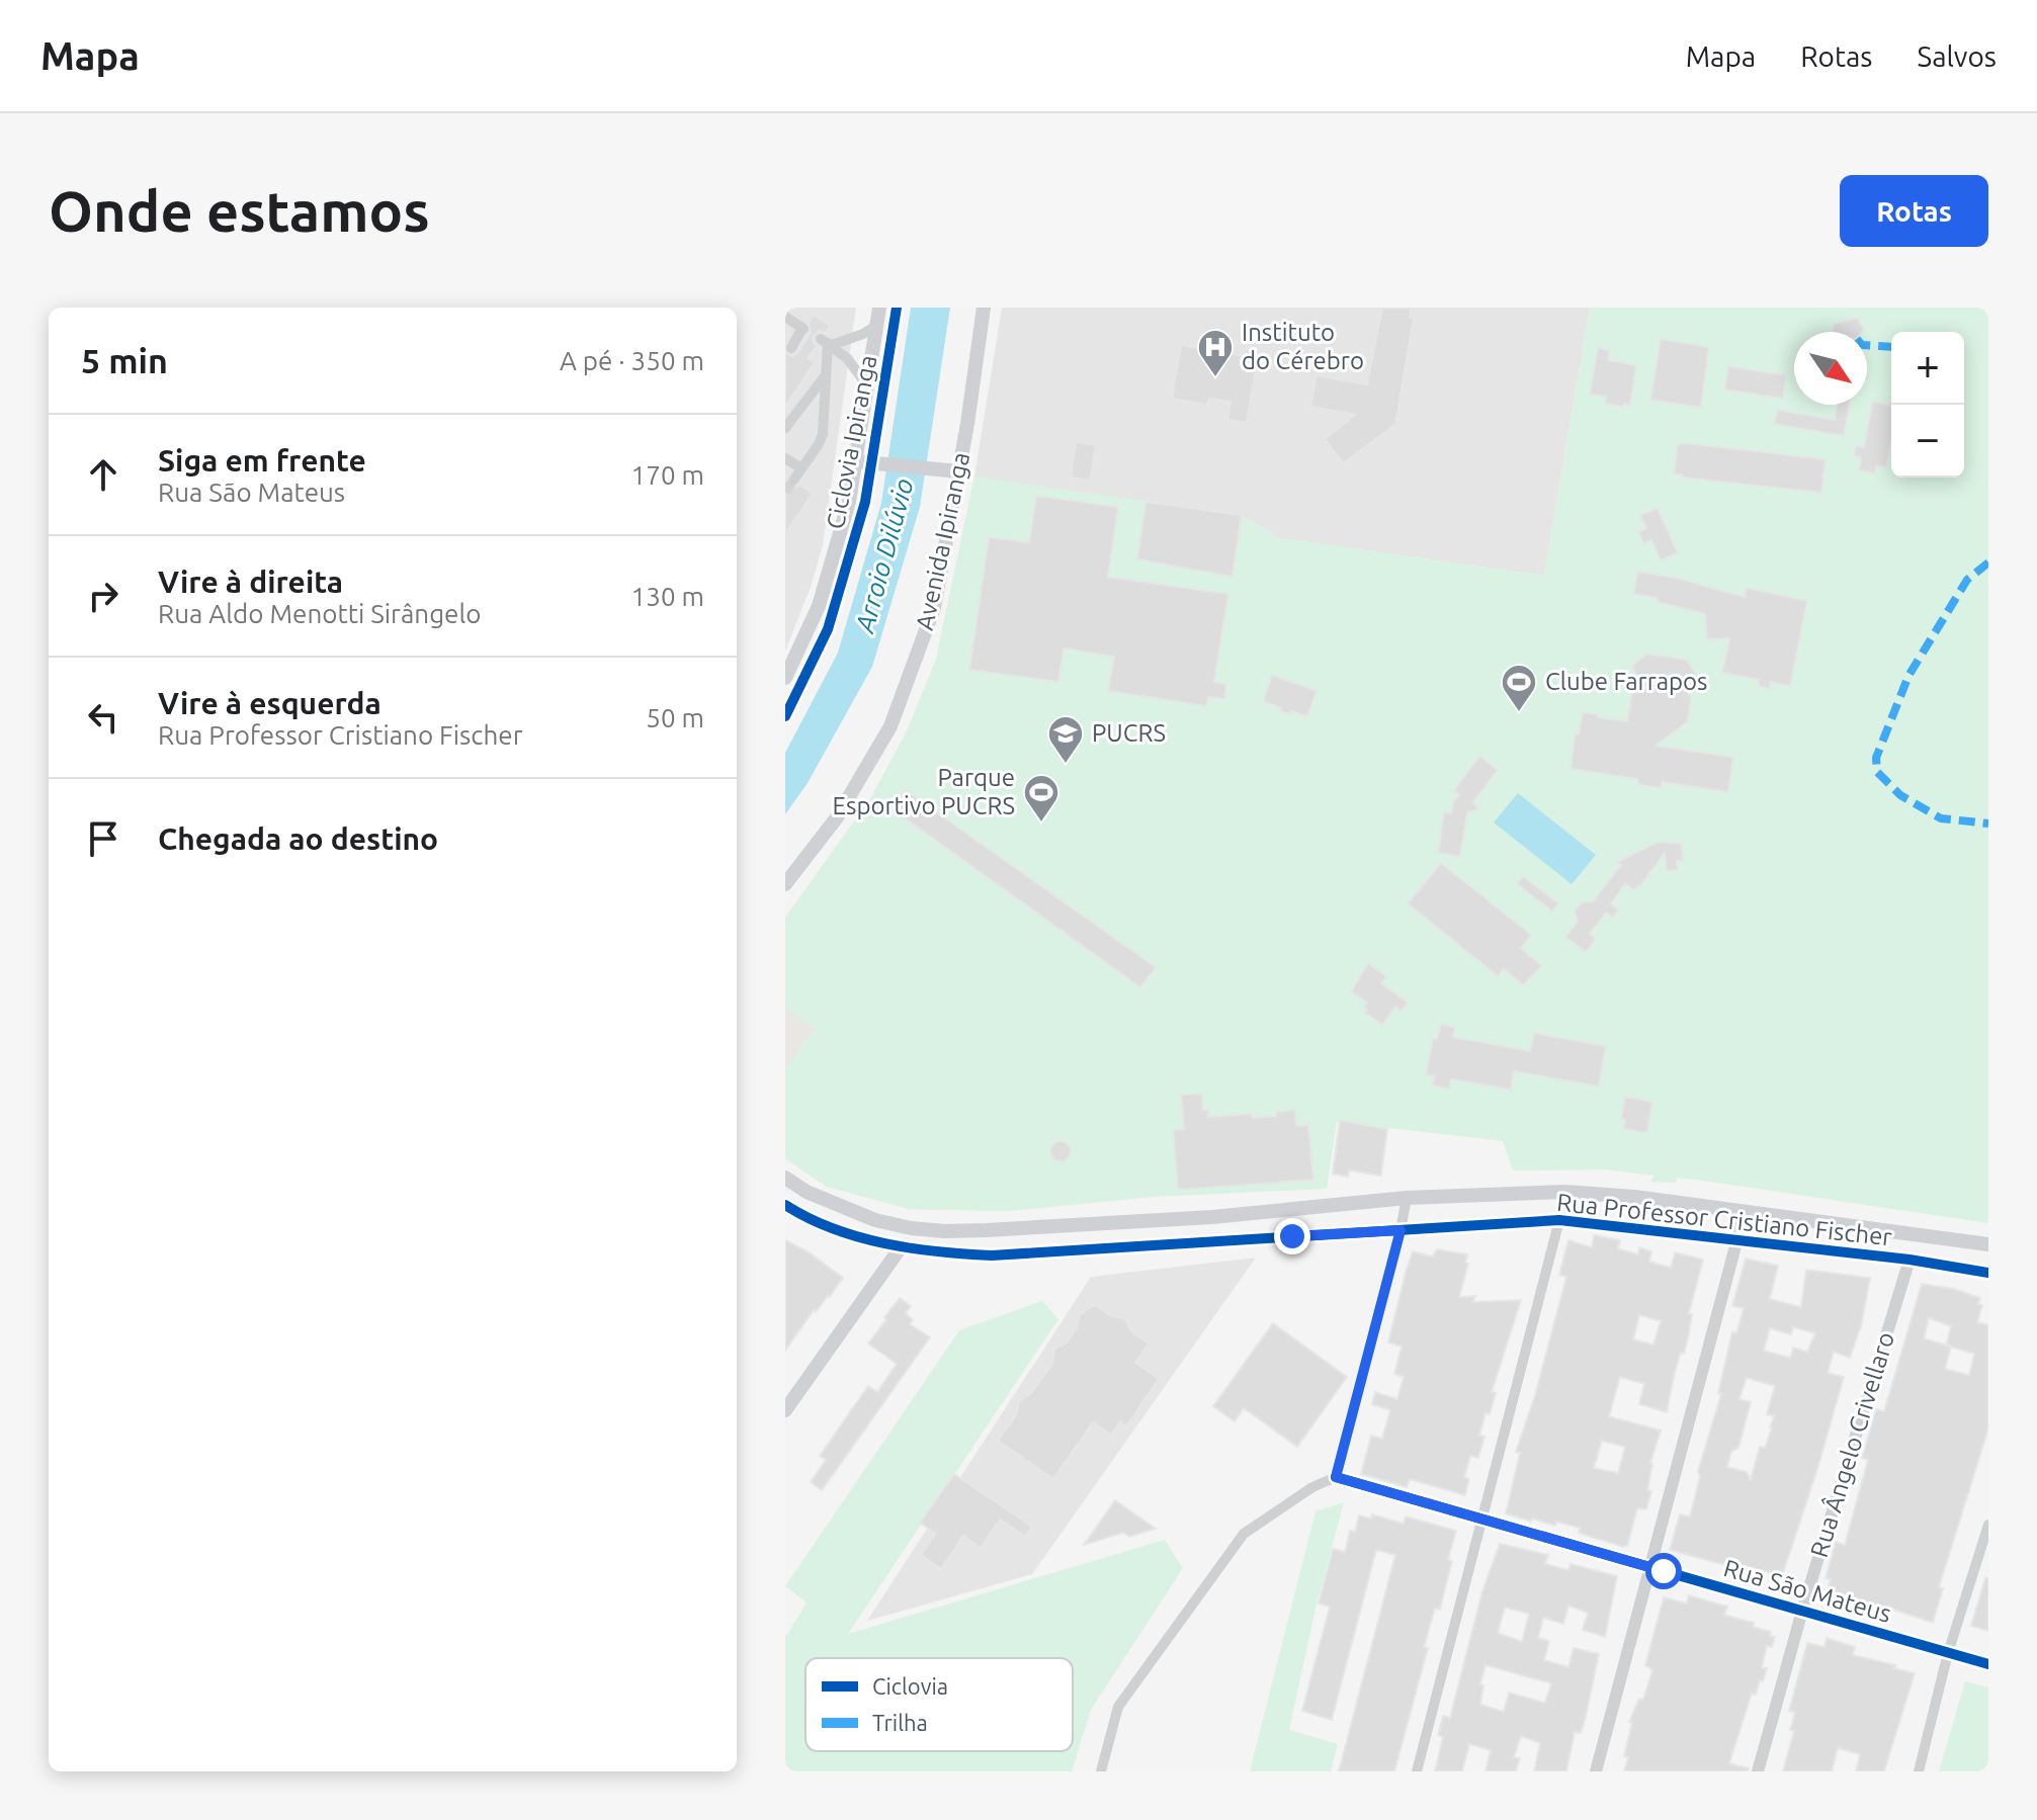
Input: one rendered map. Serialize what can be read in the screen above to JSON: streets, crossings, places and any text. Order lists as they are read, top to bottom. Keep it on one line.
{"streets":{"main road":["Avenida Ipiranga","Rua Professor Cristiano Fischer"],"street":["Rua Ângelo Crivellaro","Rua São Mateus"],"cycle path":["Ciclovia Ipiranga"]},"crossings":[["Rua Professor Cristiano Fischer","Rua Ângelo Crivellaro"],["Rua Ângelo Crivellaro","Rua São Mateus"]],"water":["Arroio Dilúvio"],"places":{"hospital":["Instituto do Cérebro"],"sports":["Clube Farrapos","Parque Esportivo PUCRS"],"school or university":["PUCRS"]},"legend":["Ciclovia","Trilha"],"north":"bottom right","page":{"header":"Mapa","nav":["Mapa","Rotas","Salvos"],"buttons":"Rotas","title":"Onde estamos","heading":["5 min","A pé · 350 m"],"map_buttons":["+","−"],"list":[["Siga em frente","Rua São Mateus","170 m"],["Vire à direita","Rua Aldo Menotti Sirângelo","130 m"],["Vire à esquerda","Rua Professor Cristiano Fischer","50 m"],"Chegada ao destino"]}}
